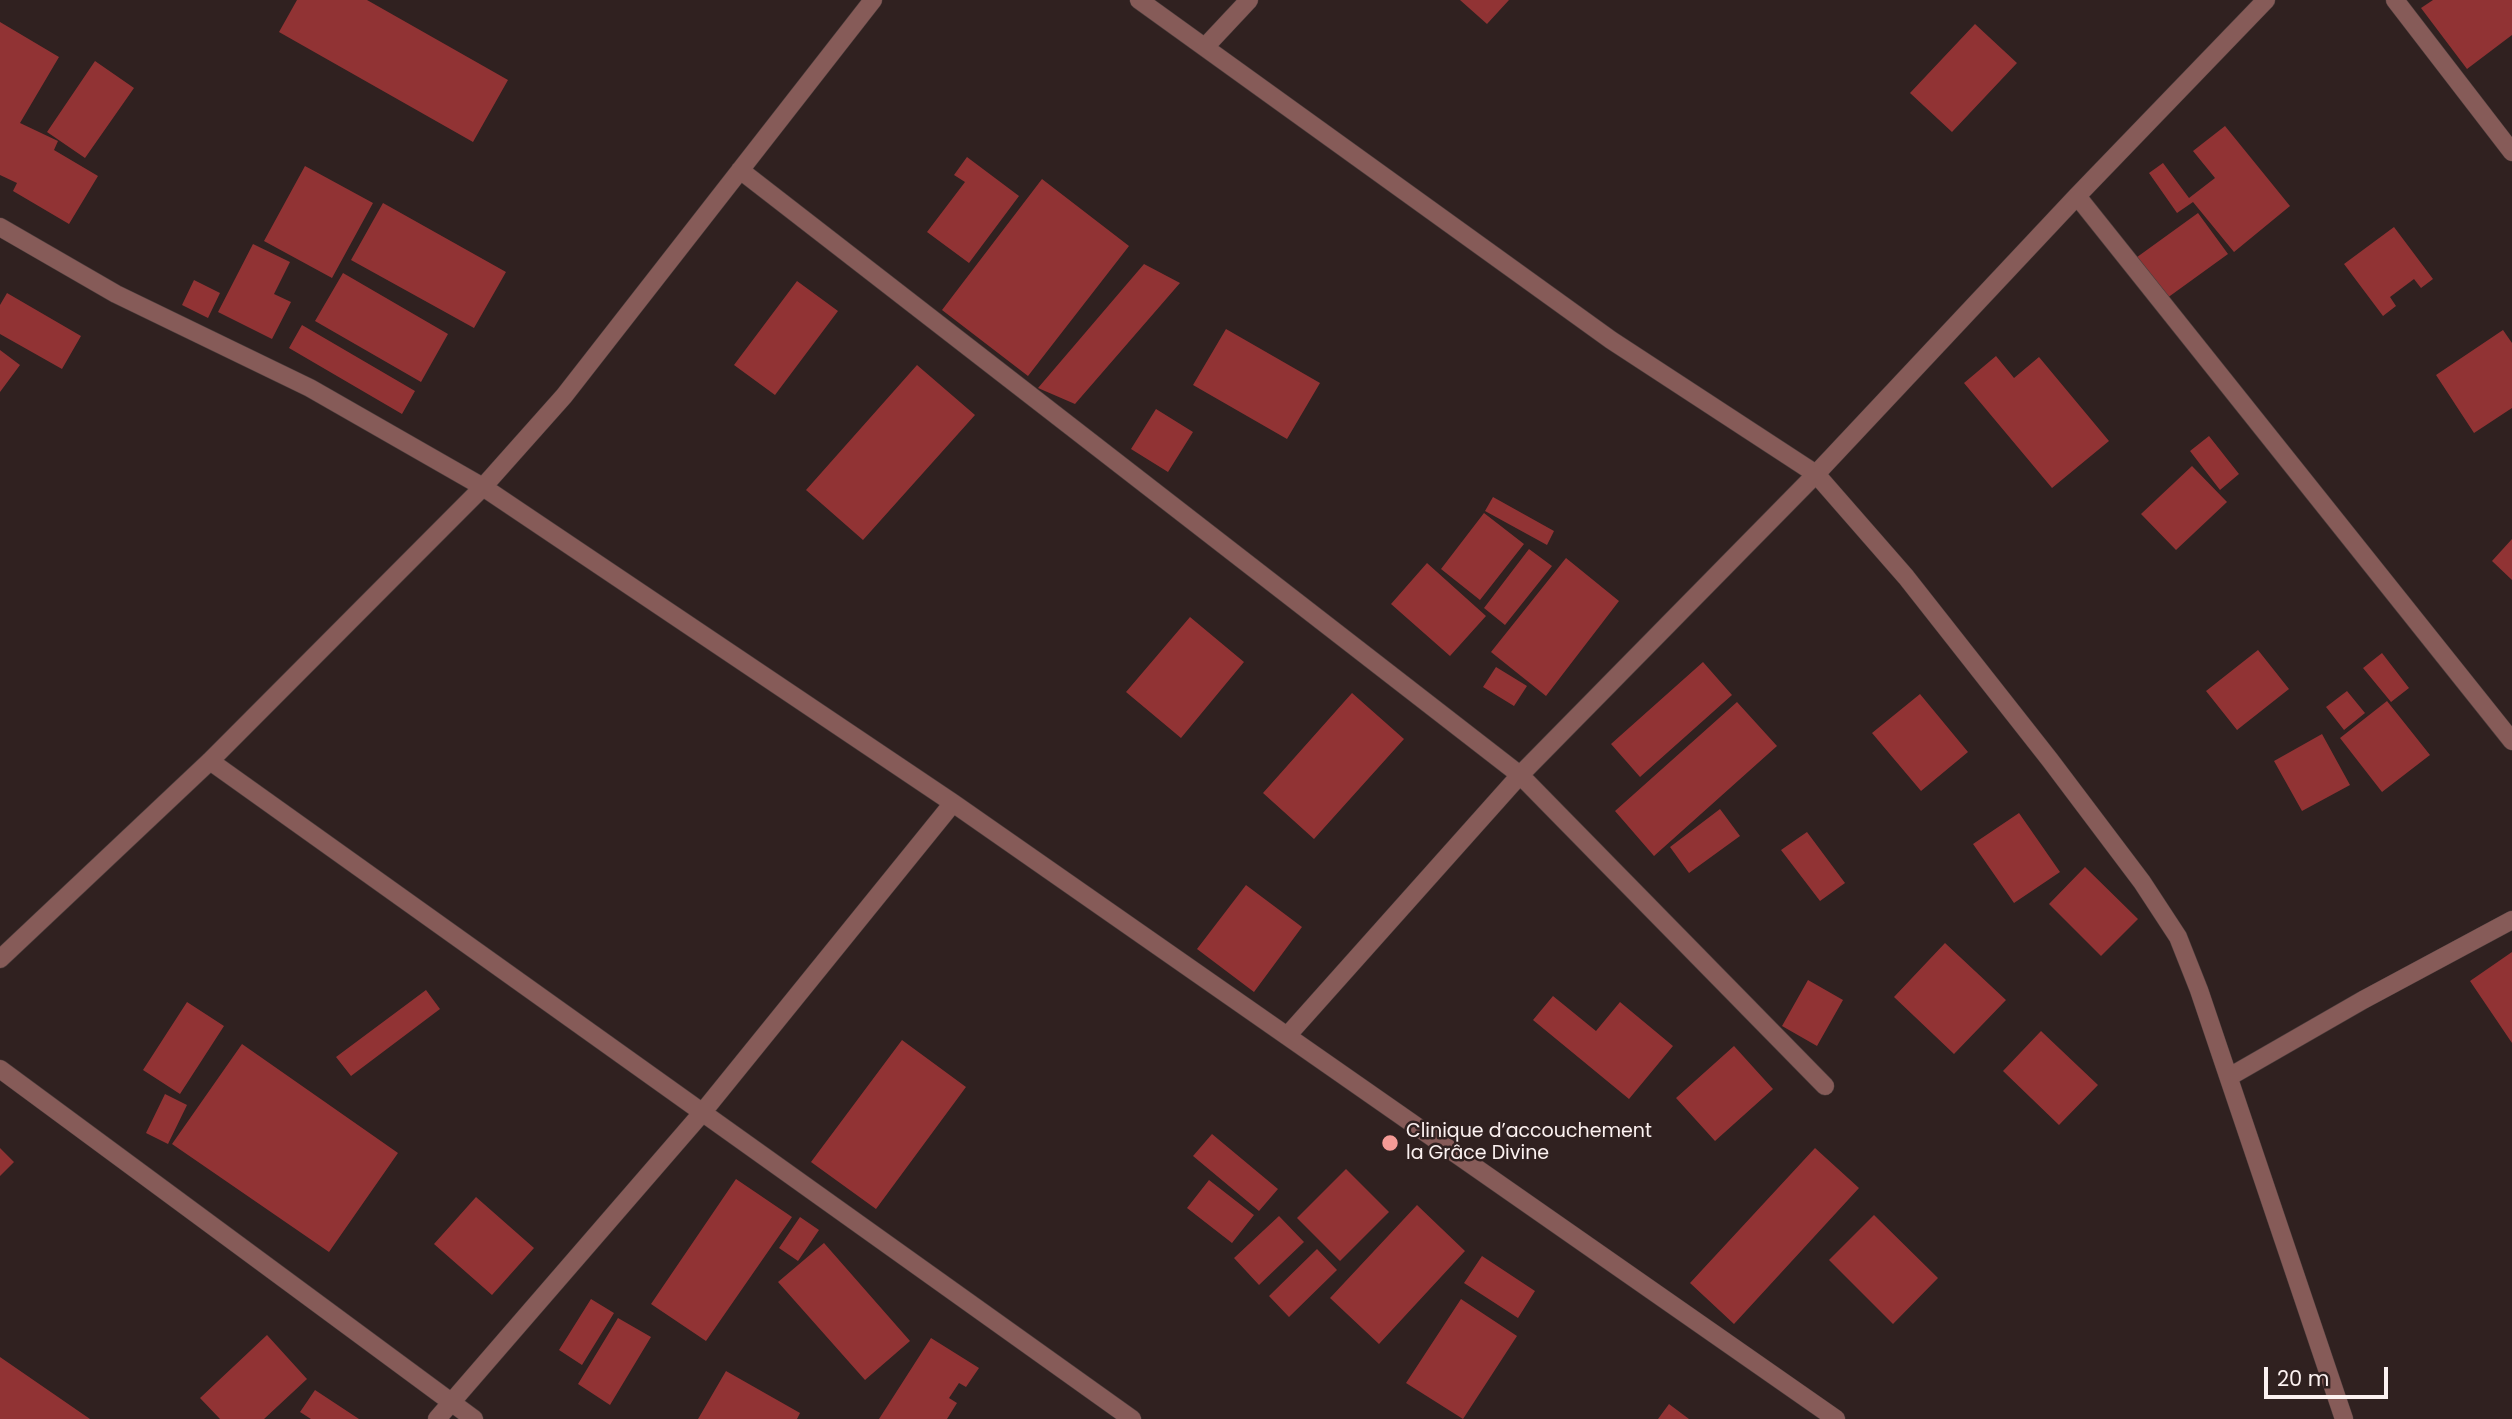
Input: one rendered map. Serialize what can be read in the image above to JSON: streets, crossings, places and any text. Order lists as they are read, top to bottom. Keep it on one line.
{"places":["Clinique d’accouchement la Grâce Divine"],"scale_bar":"20 m"}
